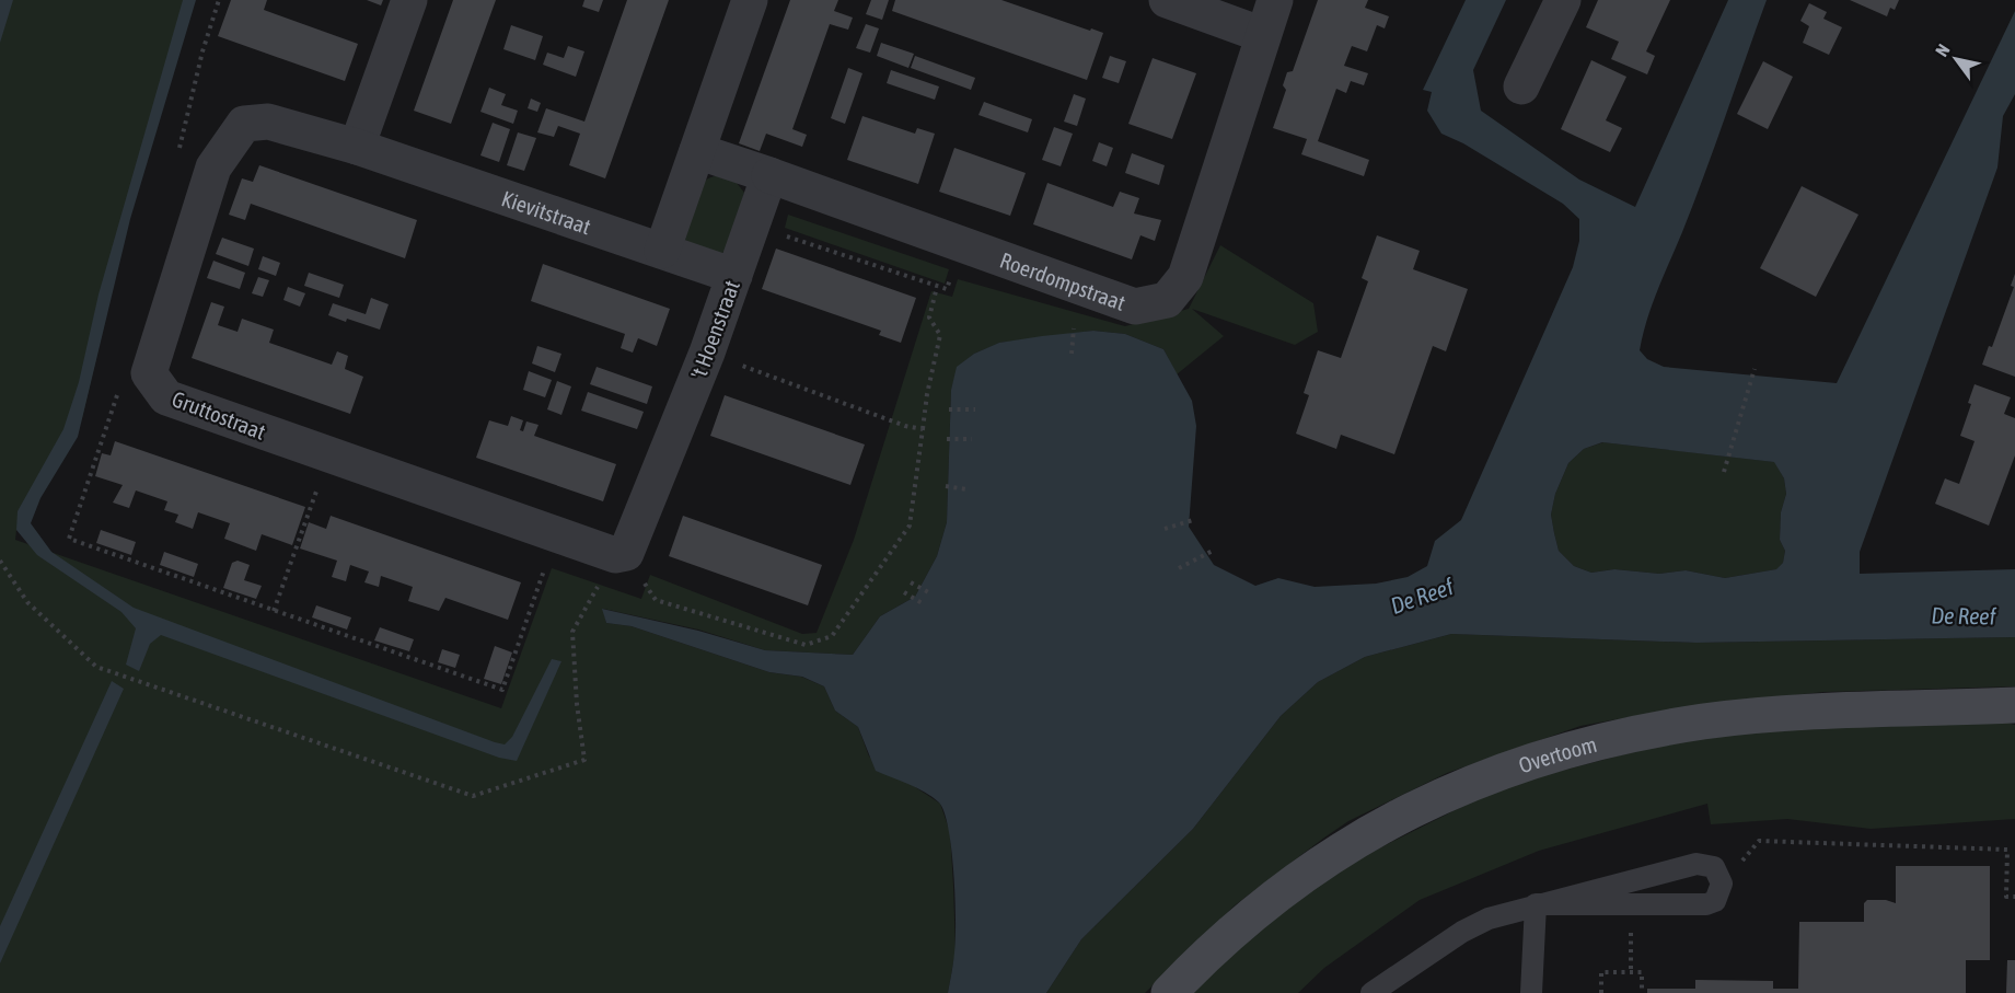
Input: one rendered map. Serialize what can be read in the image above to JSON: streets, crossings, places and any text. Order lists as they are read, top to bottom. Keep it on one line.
{"streets":{"street":["Kievitstraat","Roerdompstraat","'t Hoenstraat","Gruttostraat","Overtoom"]},"crossings":[["Kievitstraat","'t Hoenstraat"],["Kievitstraat","Gruttostraat"],["Roerdompstraat","'t Hoenstraat"],["'t Hoenstraat","Gruttostraat"]],"water":["De Reef"],"north":"top left"}
